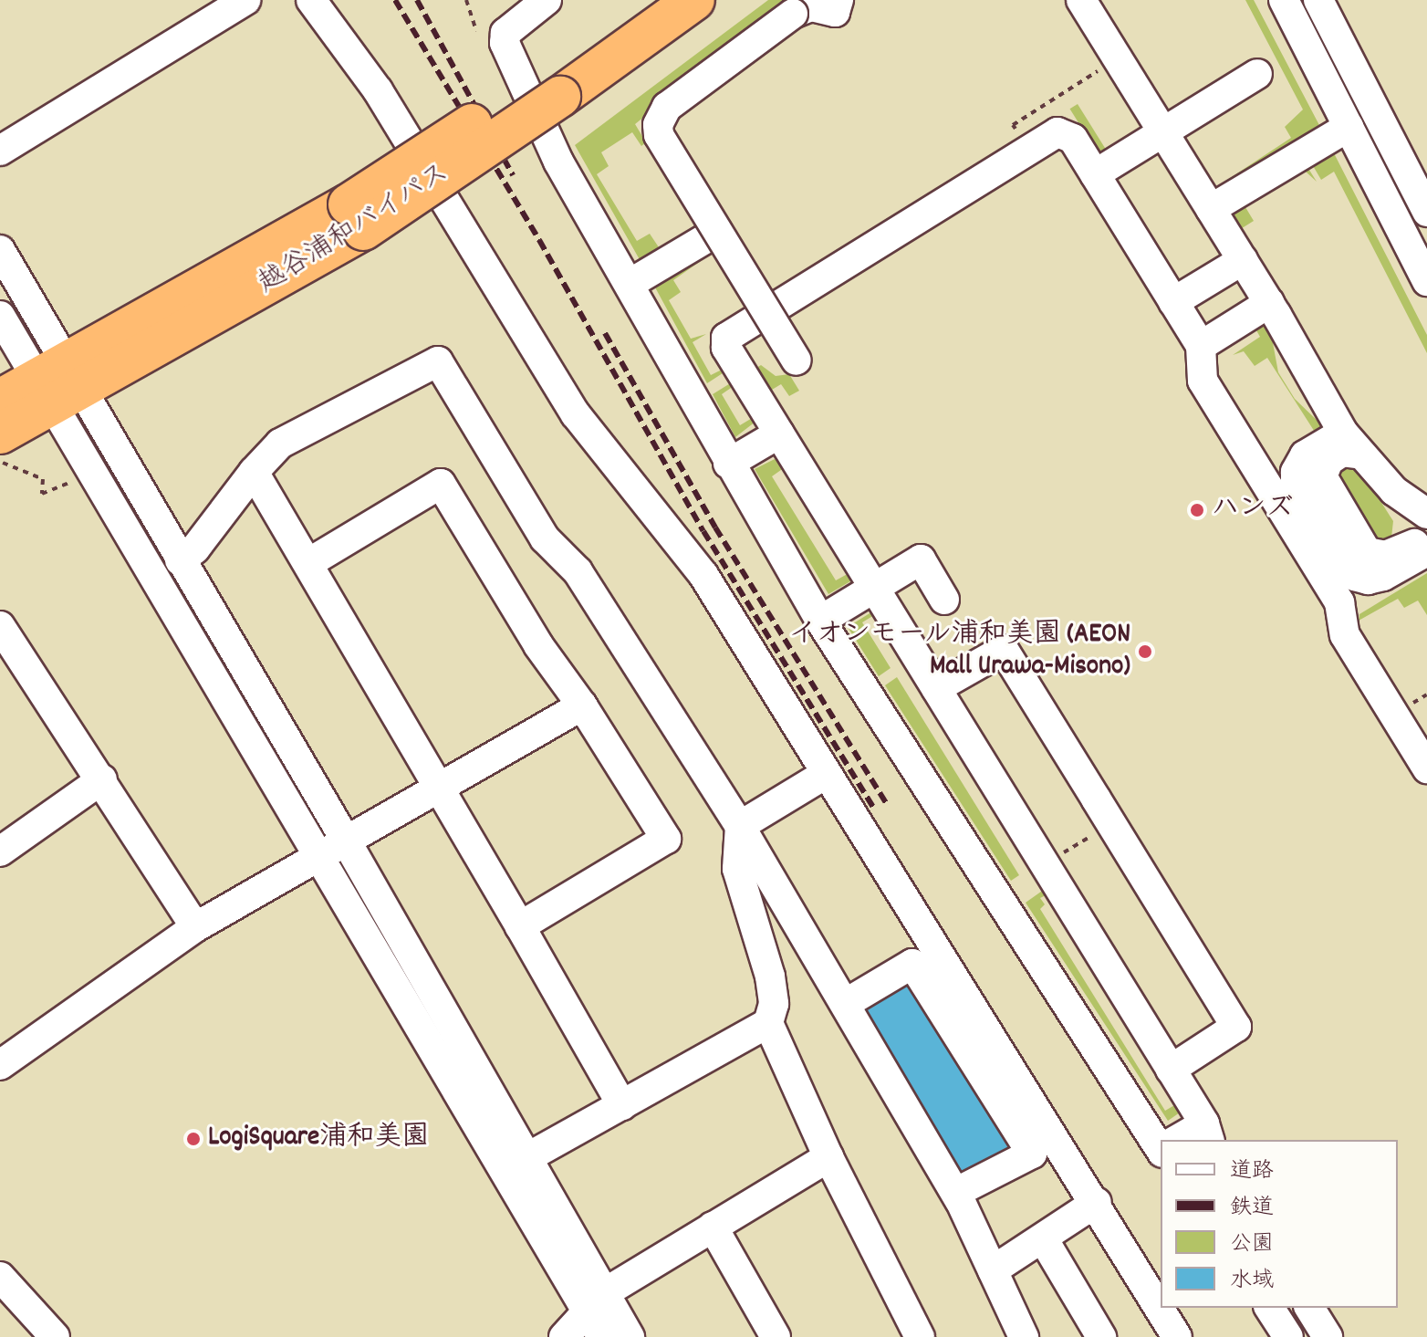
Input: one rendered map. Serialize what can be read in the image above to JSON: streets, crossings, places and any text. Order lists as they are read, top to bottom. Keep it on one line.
{"streets":{"highway":["越谷浦和バイパス"]},"places":["ハンズ","イオンモール浦和美園 (AEON Mall Urawa-Misono)","LogiSquare浦和美園"],"legend":["道路","鉄道","公園","水域"]}
